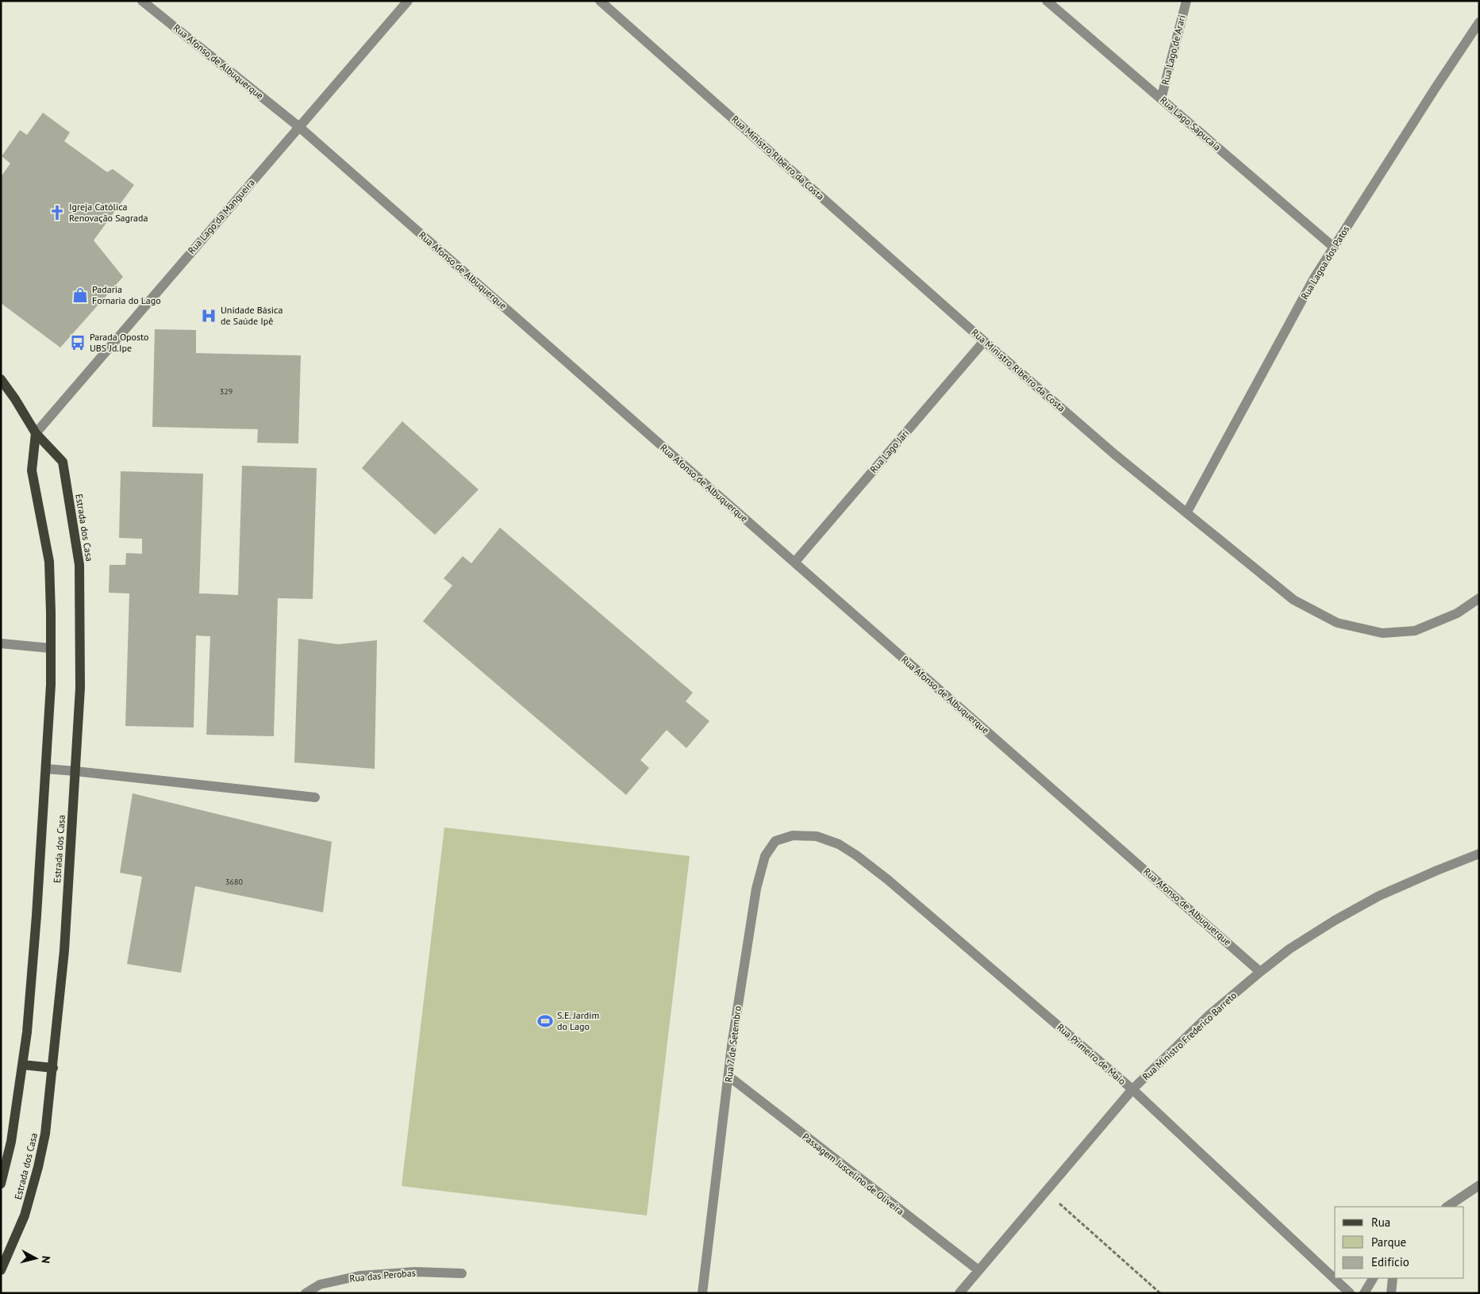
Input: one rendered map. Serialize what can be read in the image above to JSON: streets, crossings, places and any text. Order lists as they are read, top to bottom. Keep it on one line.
{"streets":{"main road":["Estrada dos Casa"],"street":["Rua Lago de Arari","Rua Afonso de Albuquerque","Rua Lago Sapucaia","Rua Ministro Ribeiro da Costa","Rua Lago da Mangueira","Rua Lagoa dos Patos","Rua Lago Jari","Rua Ministro Frederico Barreto","Rua 7 de Setembro","Rua Primeiro de Maio","Passagem Juscelino de Oliveira","Rua das Perobas"]},"crossings":[["Rua Lago de Arari","Rua Lago Sapucaia"],["Rua Afonso de Albuquerque","Rua Lago da Mangueira"],["Rua Afonso de Albuquerque","Rua Lago Jari"],["Rua Afonso de Albuquerque","Rua Ministro Frederico Barreto"],["Rua Lago Sapucaia","Rua Lagoa dos Patos"],["Rua Ministro Ribeiro da Costa","Rua Lagoa dos Patos"],["Rua Ministro Ribeiro da Costa","Rua Lago Jari"],["Rua Lago da Mangueira","Estrada dos Casa"],["Rua Ministro Frederico Barreto","Rua Primeiro de Maio"],["Rua Ministro Frederico Barreto","Passagem Juscelino de Oliveira"],["Rua 7 de Setembro","Rua Primeiro de Maio"],["Rua 7 de Setembro","Passagem Juscelino de Oliveira"]],"places":{"church":["Igreja Católica Renovação Sagrada"],"shop":["Padaria Fornaria do Lago"],"hospital":["Unidade Básica de Saúde Ipê"],"bus stop":["Parada Oposto UBS Jd.Ipe"],"sports":["S.E. Jardim do Lago"]},"house_numbers":["329","3680"],"legend":["Rua","Parque","Edifício"],"north":"right"}
